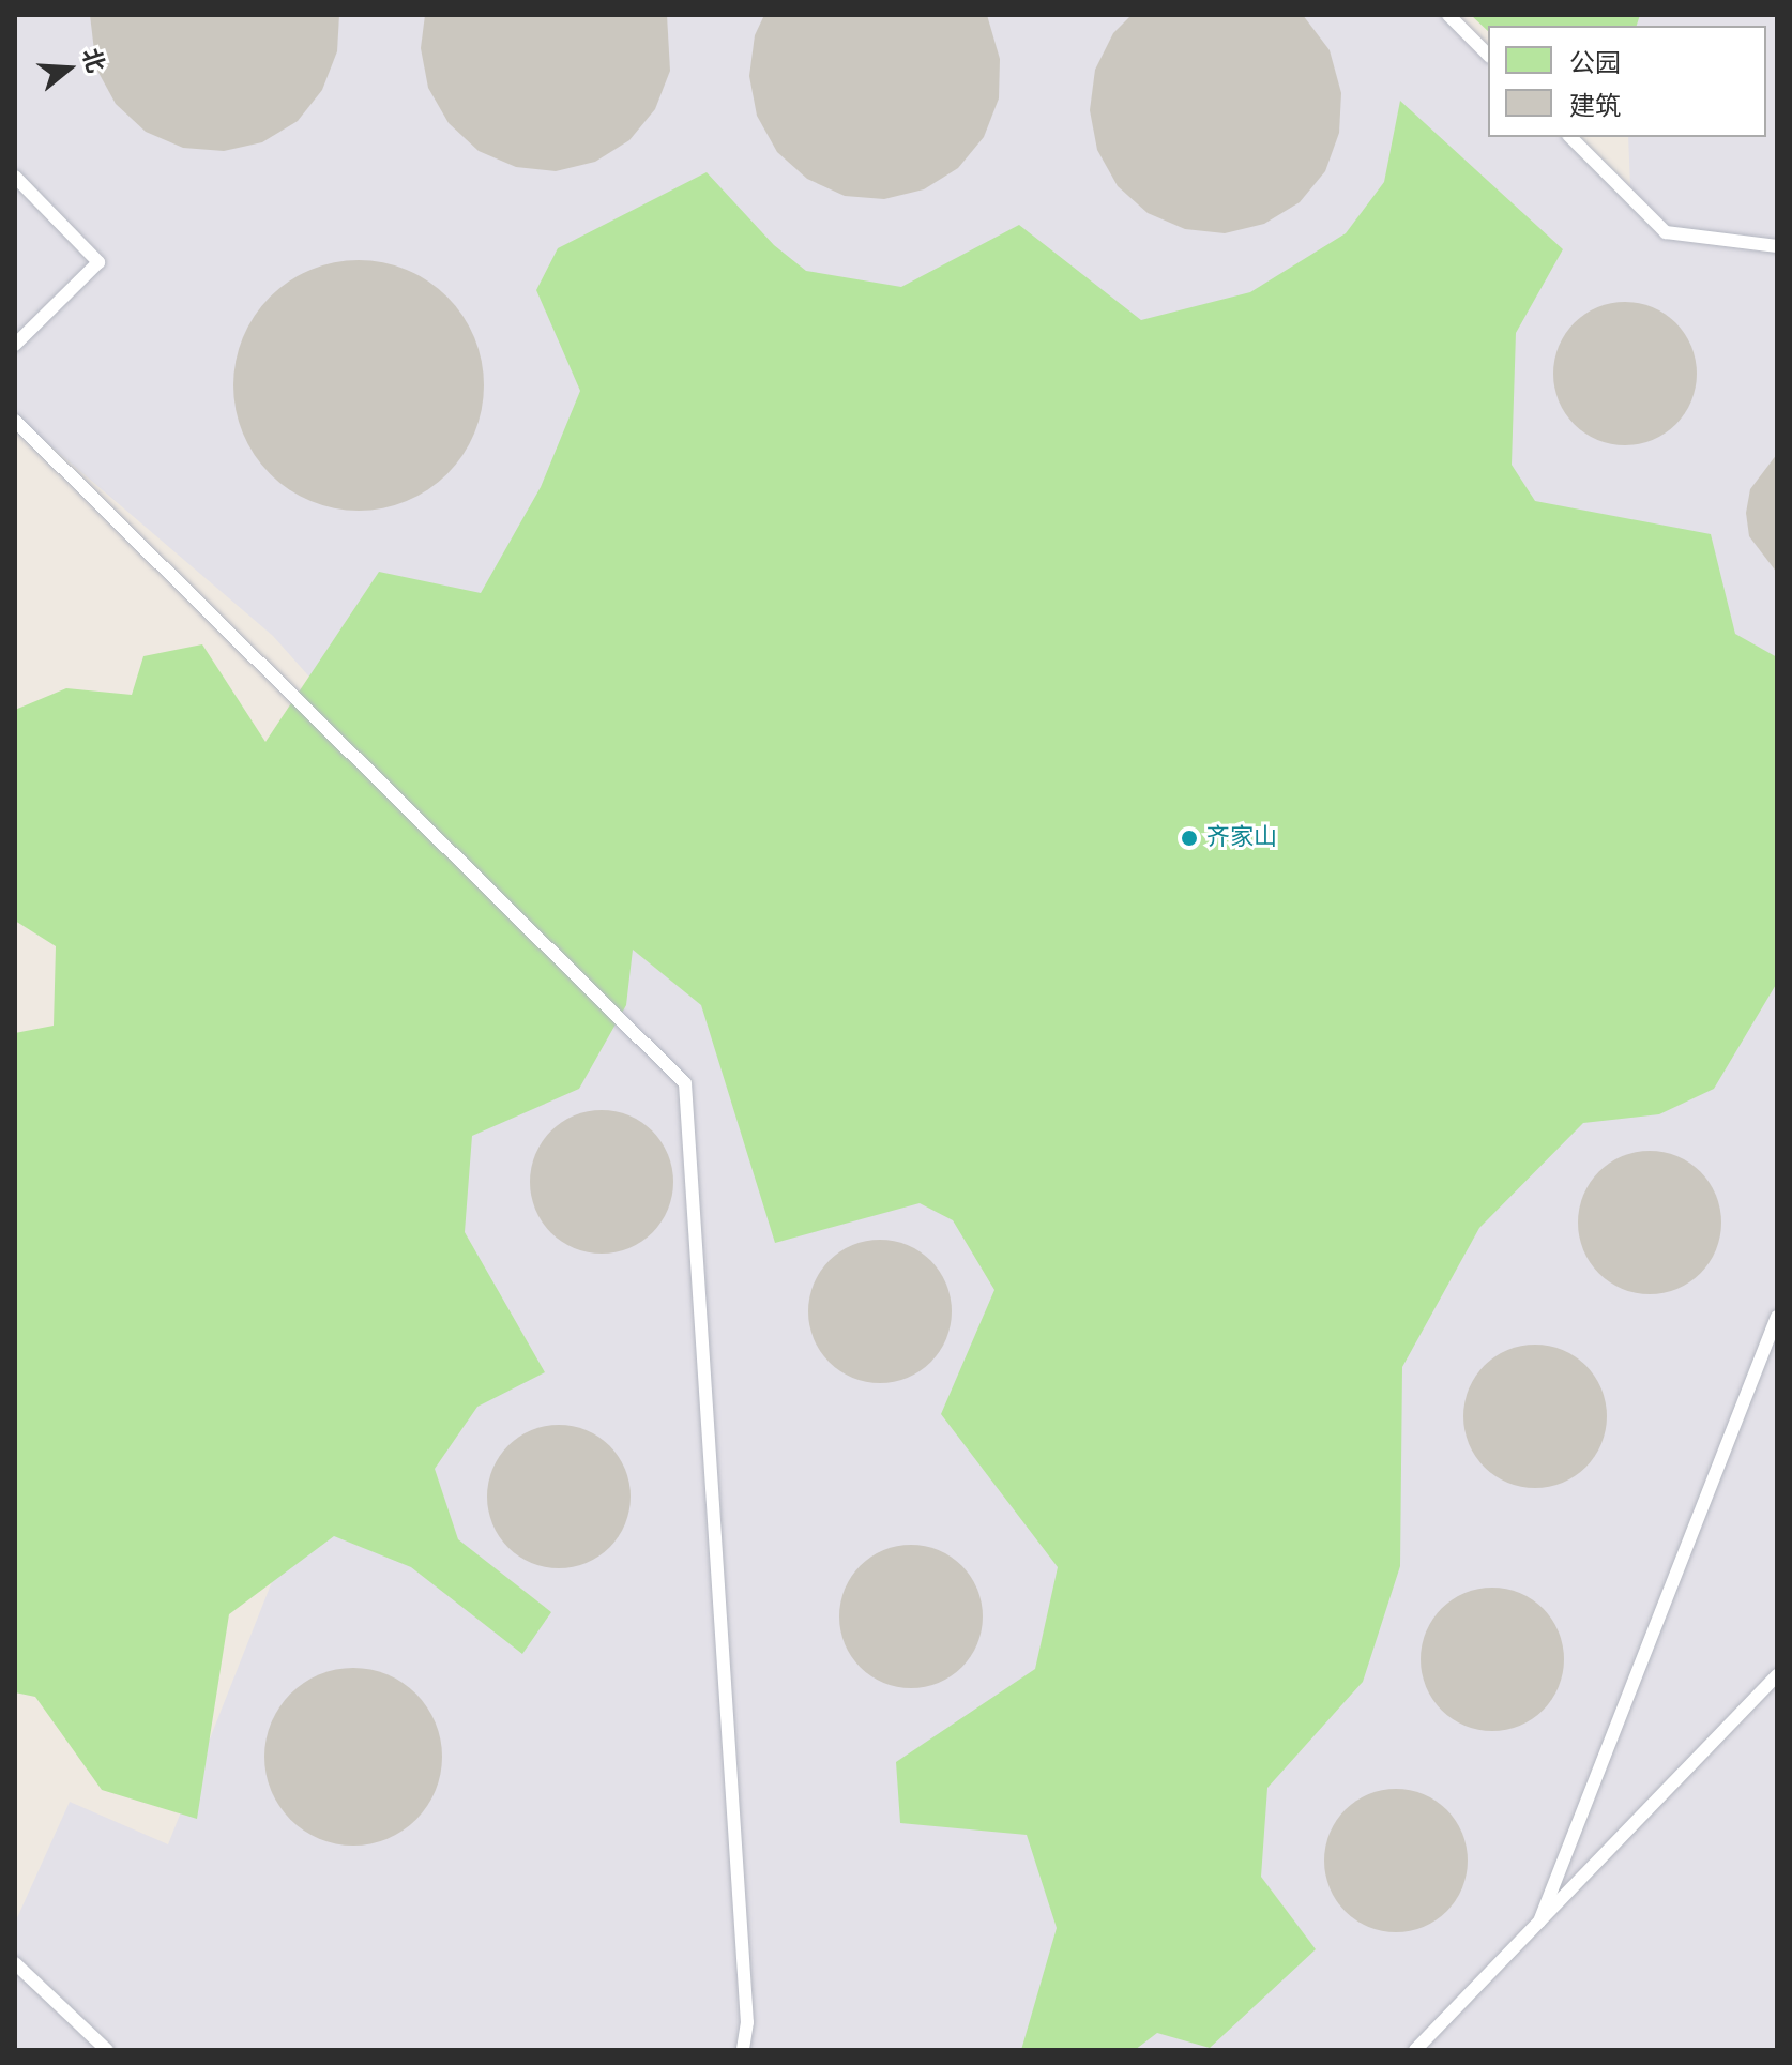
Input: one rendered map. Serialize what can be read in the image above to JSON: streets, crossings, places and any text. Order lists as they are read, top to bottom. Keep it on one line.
{"places":["齐家山"],"legend":["公园","建筑"],"north":"right"}
